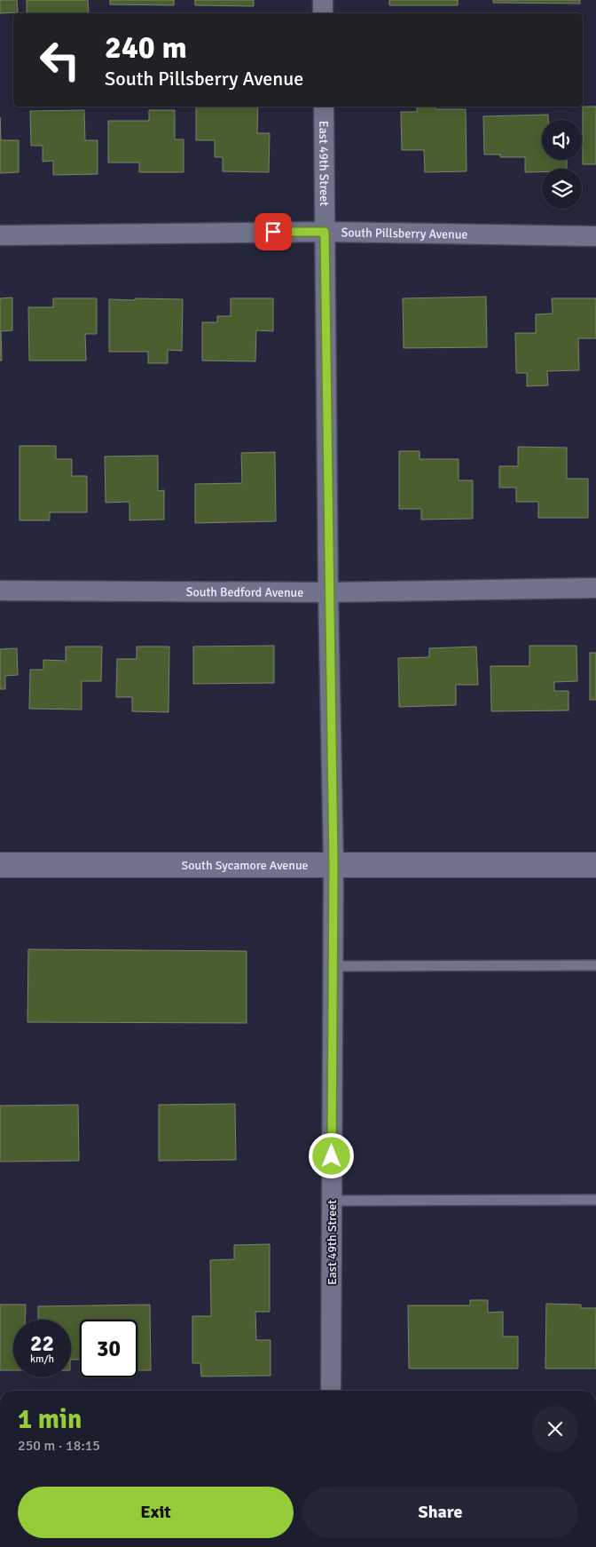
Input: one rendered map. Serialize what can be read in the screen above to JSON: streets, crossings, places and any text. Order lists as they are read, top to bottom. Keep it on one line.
{"streets":{"main road":["South Sycamore Avenue"],"street":["East 49th Street","South Pillsberry Avenue","South Bedford Avenue"]},"crossings":[["East 49th Street","South Pillsberry Avenue"],["East 49th Street","South Bedford Avenue"],["East 49th Street","South Sycamore Avenue"]],"page":{"turn":["240 m","South Pillsberry Avenue"],"speed":"22 km/h","limit":"30","heading":["1 min","250 m · 18:15"],"buttons":["Exit","Share"]}}
